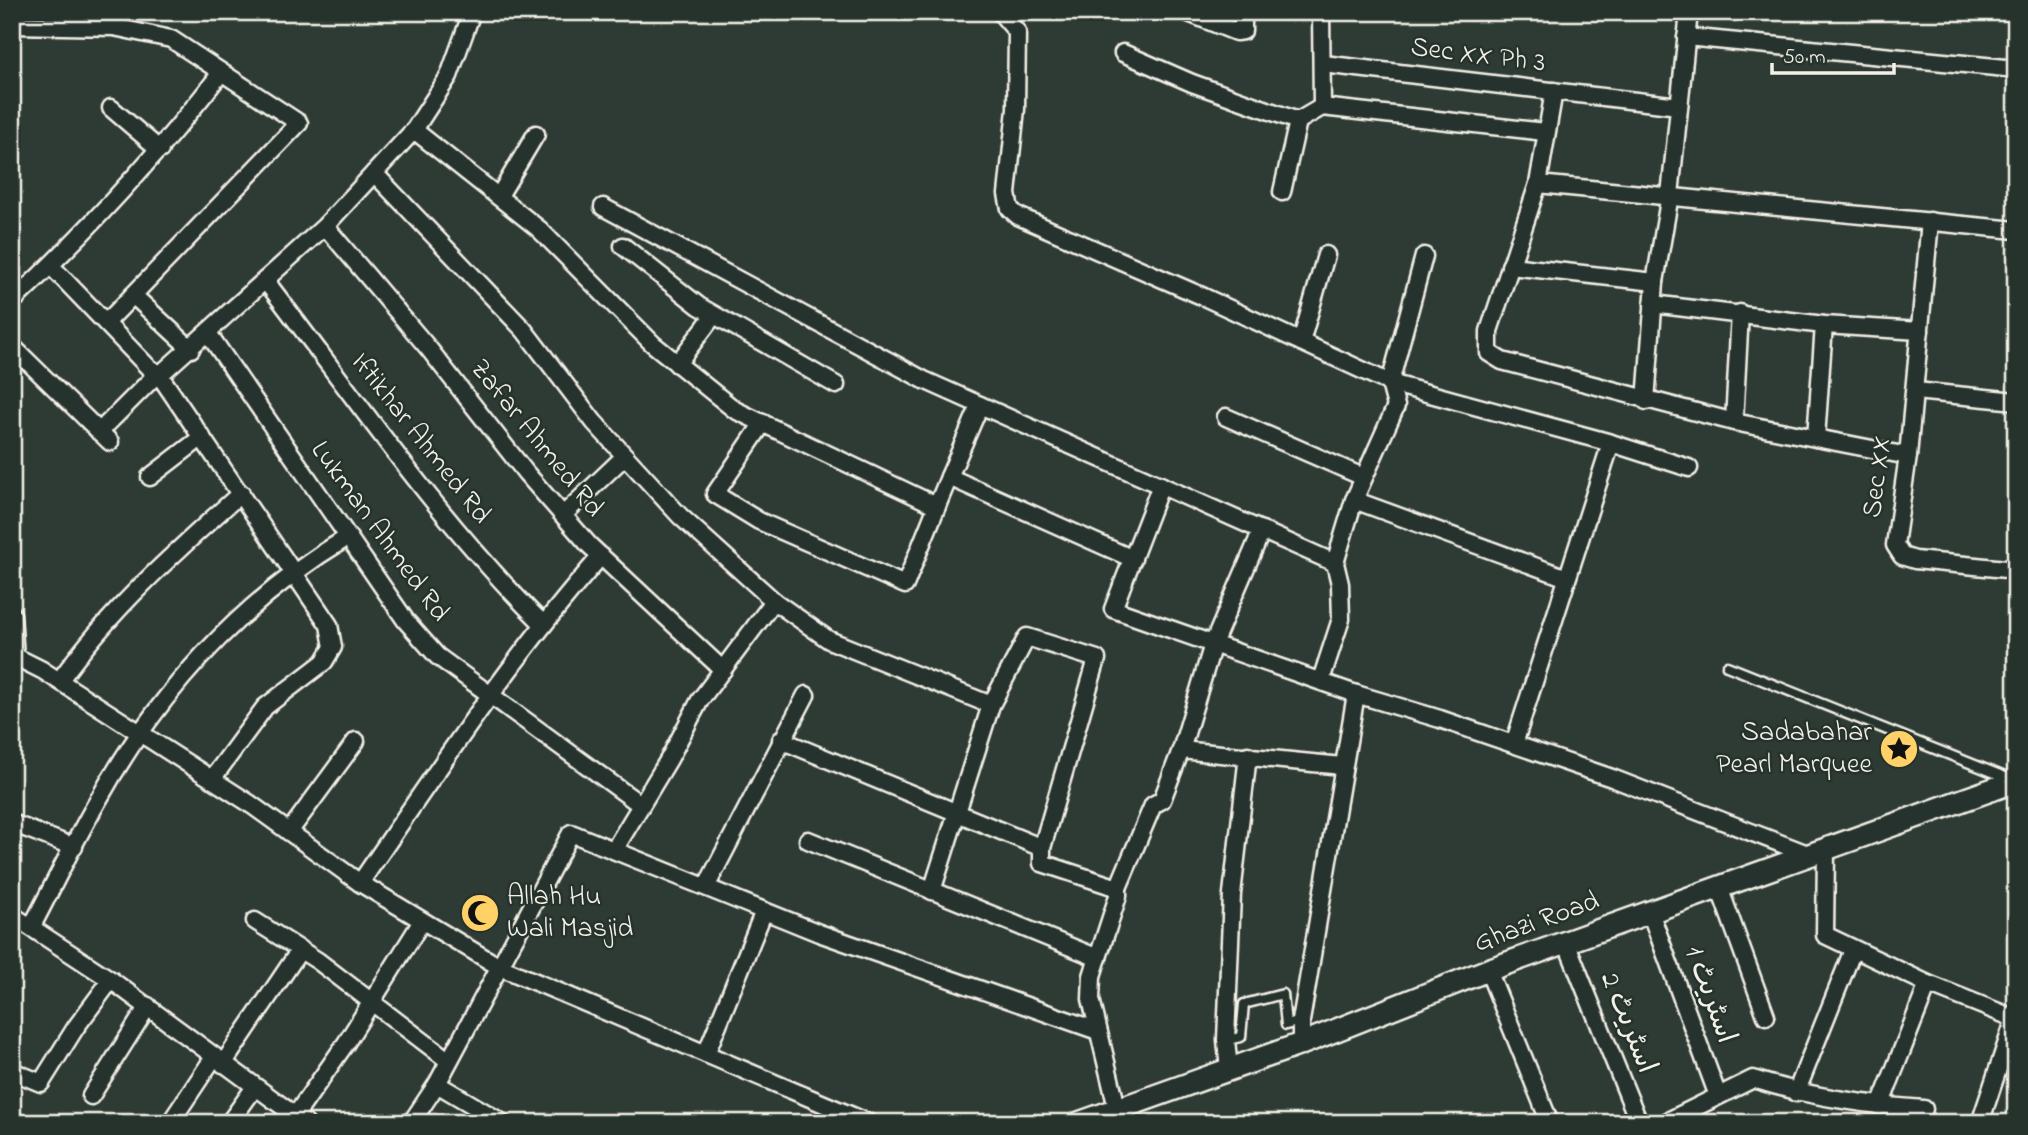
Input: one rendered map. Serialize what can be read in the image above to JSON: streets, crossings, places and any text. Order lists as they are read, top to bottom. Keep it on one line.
{"streets":{"main road":["Ghazi Road"],"street":["Sec XX Ph 3","Iftikhar Ahmed Rd","Zafar Ahmed Rd","Sec XX","Lukman Ahmed Rd","اسٹریٹ 1","اسٹریٹ 2"]},"crossings":[["Ghazi Road","اسٹریٹ 1"],["Ghazi Road","اسٹریٹ 2"]],"places":{"place":["Sadabahar Pearl Marquee"],"mosque":["Allah Hu Wali Masjid"]},"scale_bar":"50 m"}
